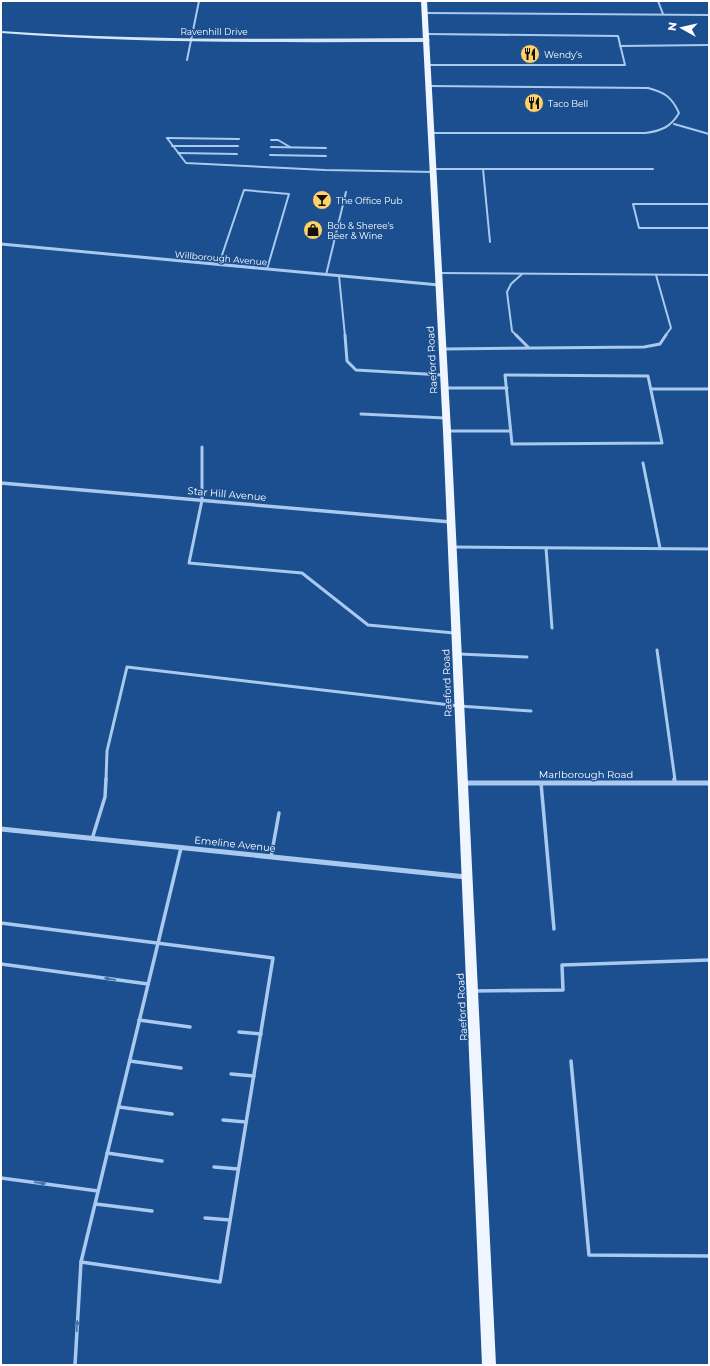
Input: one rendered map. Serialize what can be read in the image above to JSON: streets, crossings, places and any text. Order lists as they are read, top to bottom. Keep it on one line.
{"streets":{"main road":["Raeford Road"],"street":["Ravenhill Drive","Willborough Avenue","Star Hill Avenue","Marlborough Road","Emeline Avenue"]},"crossings":[["Ravenhill Drive","Raeford Road"],["Willborough Avenue","Raeford Road"],["Raeford Road","Star Hill Avenue"],["Raeford Road","Marlborough Road"],["Raeford Road","Emeline Avenue"]],"places":{"restaurant":["Wendy's","Taco Bell"],"bar":["The Office Pub"],"shop":["Bob & Sheree's Beer & Wine"]},"north":"left"}
